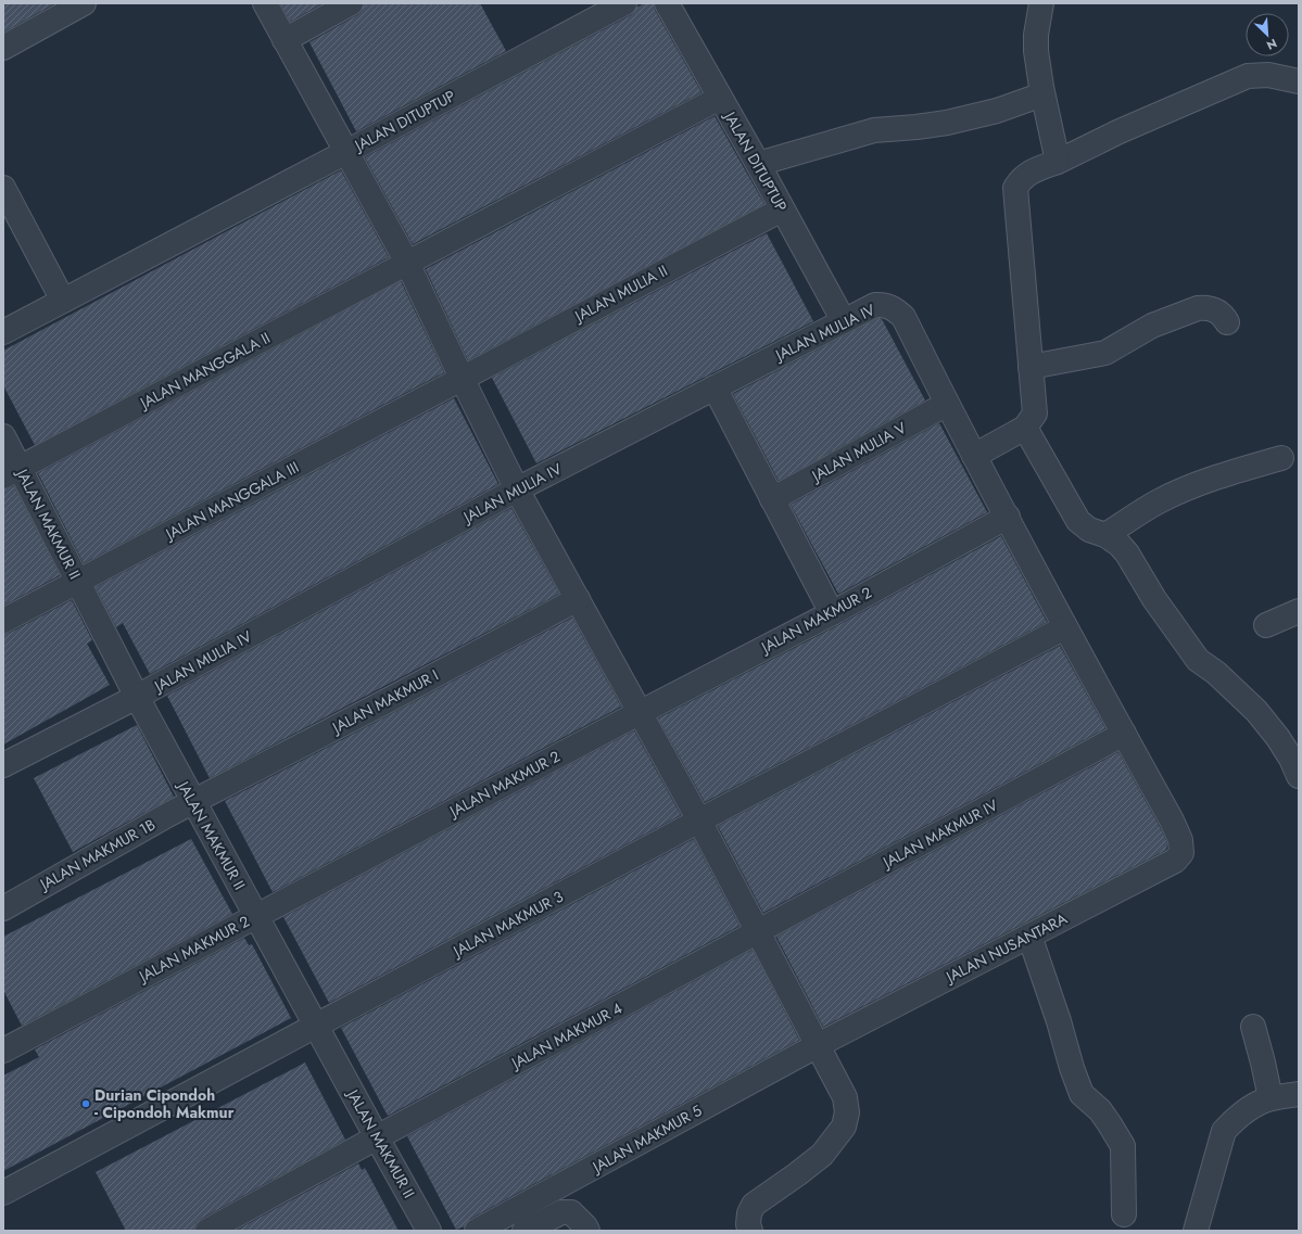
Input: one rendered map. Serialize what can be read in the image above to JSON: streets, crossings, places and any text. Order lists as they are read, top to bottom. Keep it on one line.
{"streets":{"street":["JALAN DITUPTUP","JALAN MULIA II","JALAN MULIA IV","JALAN MANGGALA II","JALAN MULIA V","JALAN MANGGALA III","JALAN MAKMUR II","JALAN MAKMUR 2","JALAN MAKMUR I","JALAN MAKMUR IV","JALAN MAKMUR 1B","JALAN MAKMUR 3","JALAN NUSANTARA","JALAN MAKMUR 4","JALAN MAKMUR 5"]},"crossings":[["JALAN DITUPTUP","JALAN MULIA II"],["JALAN DITUPTUP","JALAN MULIA IV"],["JALAN MULIA II","JALAN MANGGALA III"],["JALAN MULIA IV","JALAN MULIA V"],["JALAN MULIA IV","JALAN MAKMUR II"],["JALAN MANGGALA II","JALAN MAKMUR II"],["JALAN MANGGALA III","JALAN MAKMUR II"],["JALAN MAKMUR II","JALAN MAKMUR 2"],["JALAN MAKMUR II","JALAN MAKMUR I"],["JALAN MAKMUR II","JALAN MAKMUR 1B"],["JALAN MAKMUR II","JALAN MAKMUR 3"],["JALAN MAKMUR II","JALAN MAKMUR 4"],["JALAN MAKMUR I","JALAN MAKMUR 1B"],["JALAN MAKMUR IV","JALAN NUSANTARA"],["JALAN MAKMUR IV","JALAN MAKMUR 4"],["JALAN NUSANTARA","JALAN MAKMUR 5"]],"places":["Durian Cipondoh - Cipondoh Makmur"],"north":"bottom right"}
